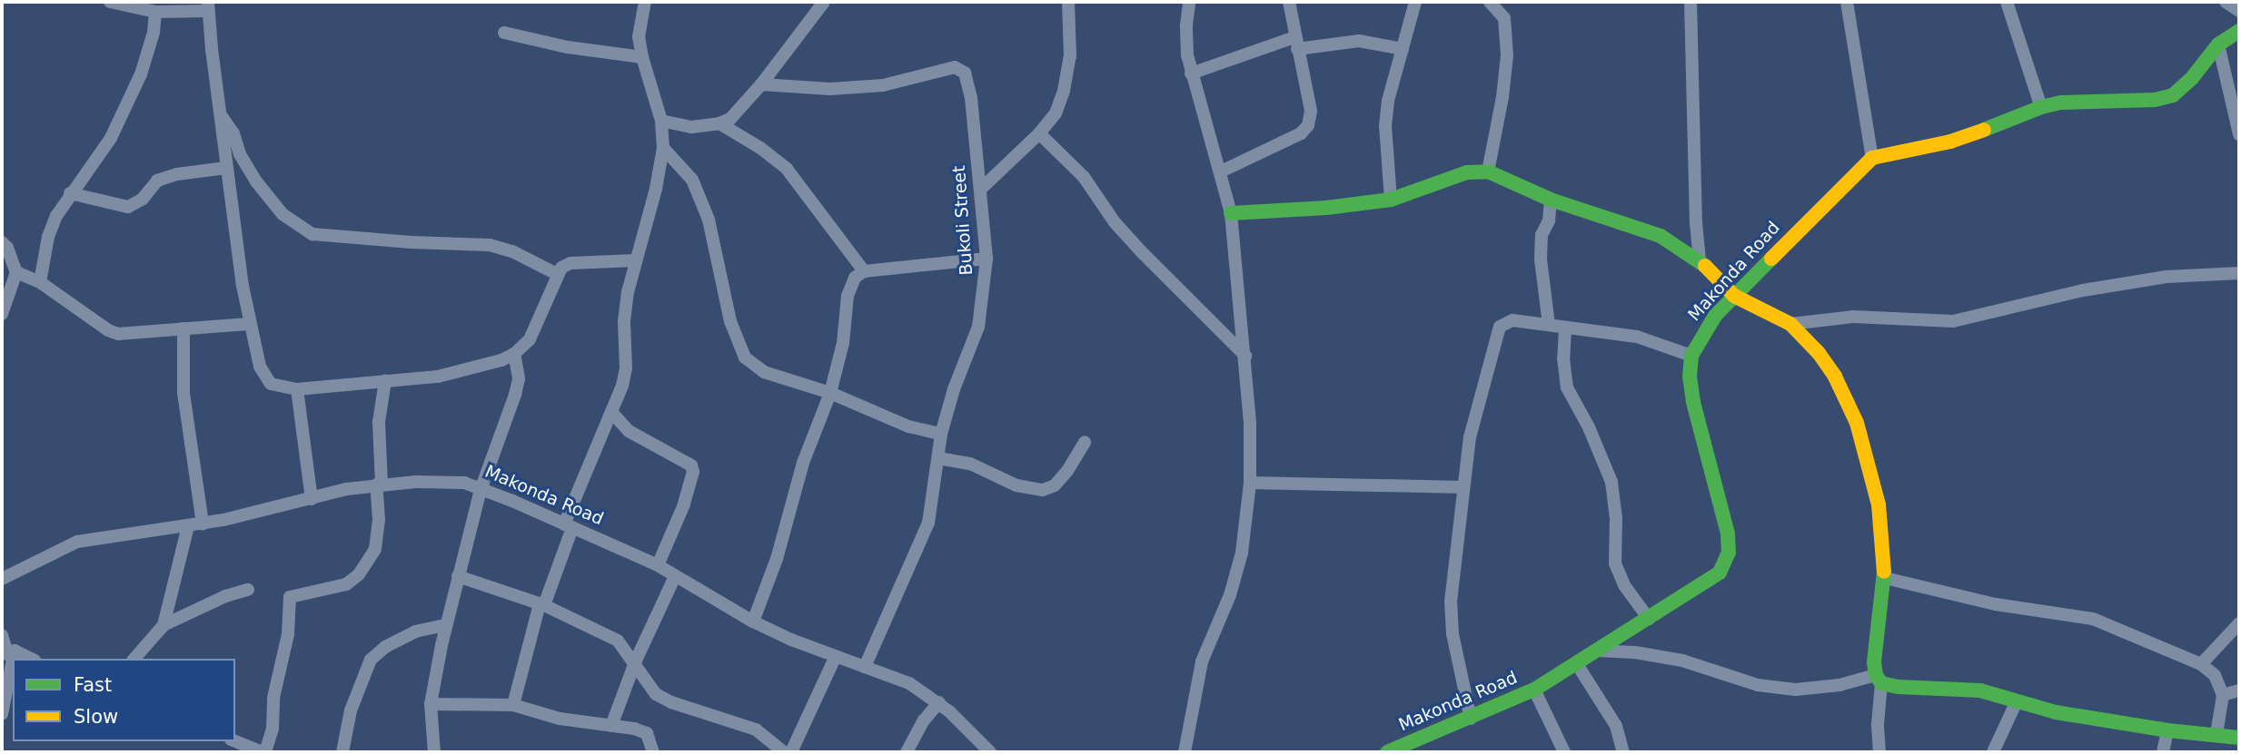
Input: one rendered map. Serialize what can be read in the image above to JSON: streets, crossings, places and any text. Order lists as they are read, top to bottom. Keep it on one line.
{"streets":{"street":["Bukoli Street","Makonda Road"]},"crossings":[["Bukoli Street","Makonda Road"]],"legend":["Fast","Slow"]}
